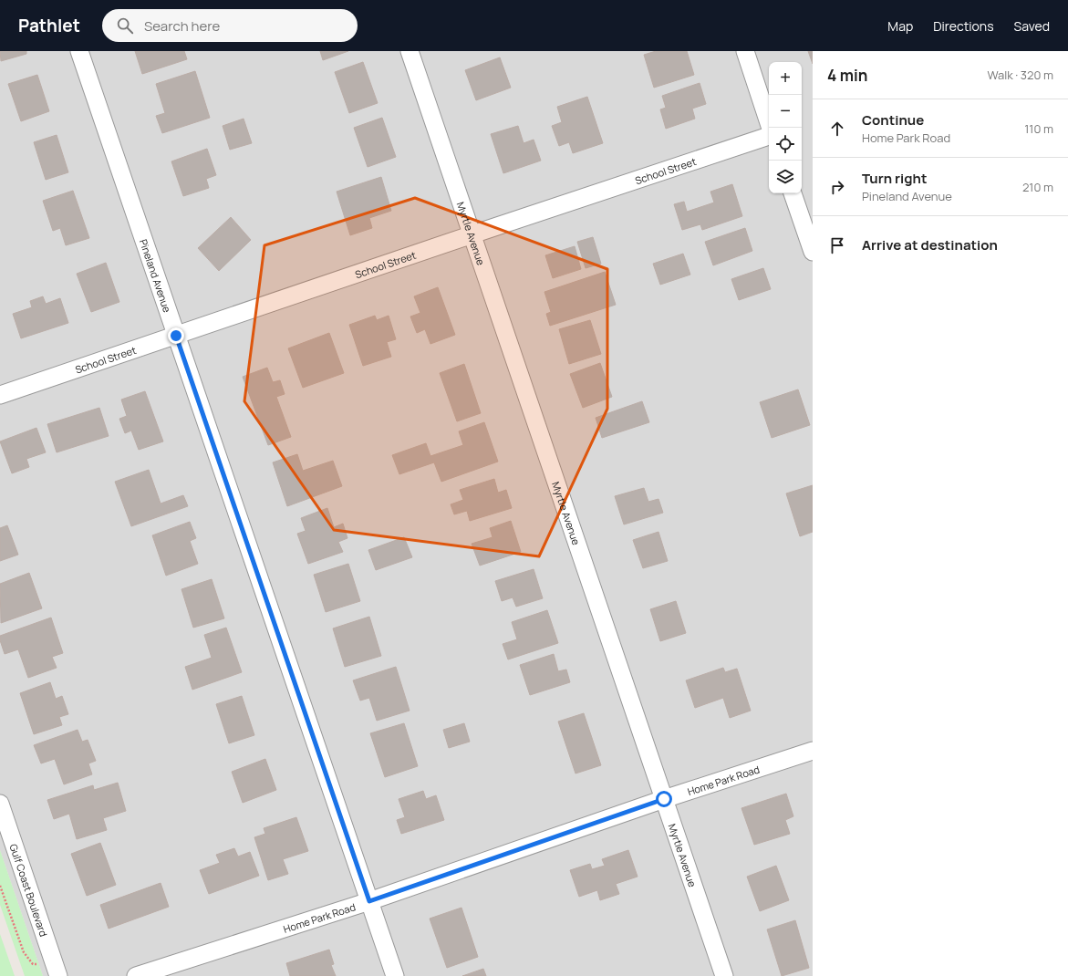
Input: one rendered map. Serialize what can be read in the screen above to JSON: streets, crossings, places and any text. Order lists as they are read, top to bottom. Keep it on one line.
{"streets":{"street":["School Street","Myrtle Avenue","Pineland Avenue","Home Park Road","Gulf Coast Boulevard"]},"crossings":[["School Street","Myrtle Avenue"],["School Street","Pineland Avenue"],["Myrtle Avenue","Home Park Road"],["Pineland Avenue","Home Park Road"]],"page":{"header":"Pathlet","search":"Search here","nav":["Map","Directions","Saved"],"heading":["4 min","Walk · 320 m"],"map_buttons":["+","−"],"list":[["Continue","Home Park Road","110 m"],["Turn right","Pineland Avenue","210 m"],"Arrive at destination"]}}
